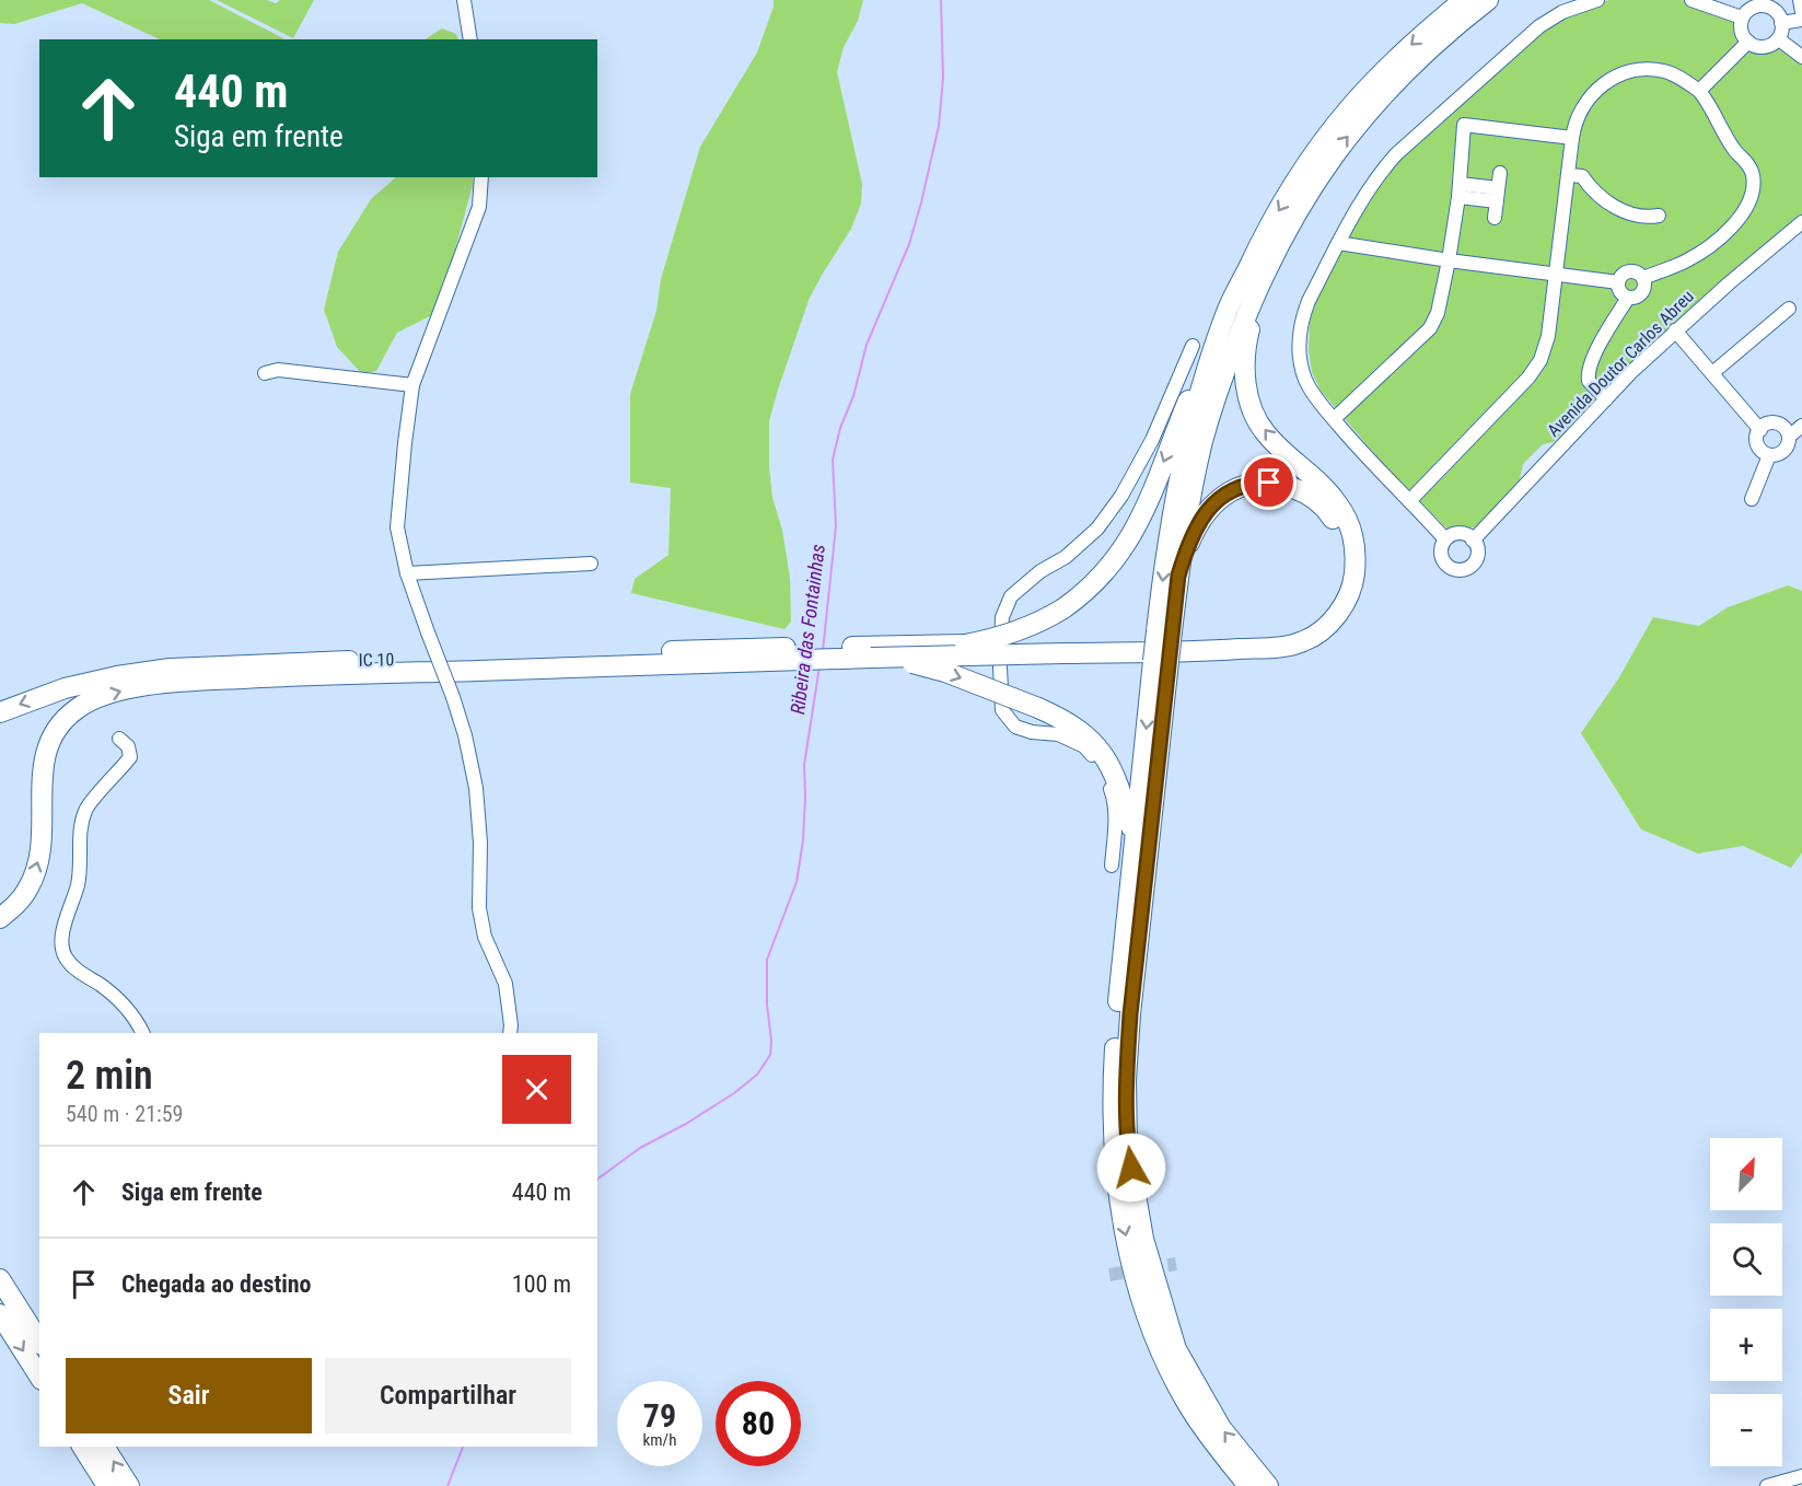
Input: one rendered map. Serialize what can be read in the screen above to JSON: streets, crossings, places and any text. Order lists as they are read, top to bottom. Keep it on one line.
{"streets":{"highway":["IC 10"],"street":["Avenida Doutor Carlos Abreu"]},"one_way":["IC 10"],"water":["Ribeira das Fontainhas"],"north":"top right","page":{"turn":["440 m","Siga em frente"],"heading":["2 min","540 m · 21:59"],"map_buttons":["+","−"],"list":[{"name":"Siga em frente","value":"440 m"},{"name":"Chegada ao destino","value":"100 m"}],"buttons":["Sair","Compartilhar"],"speed":"79 km/h","limit":"80"}}
